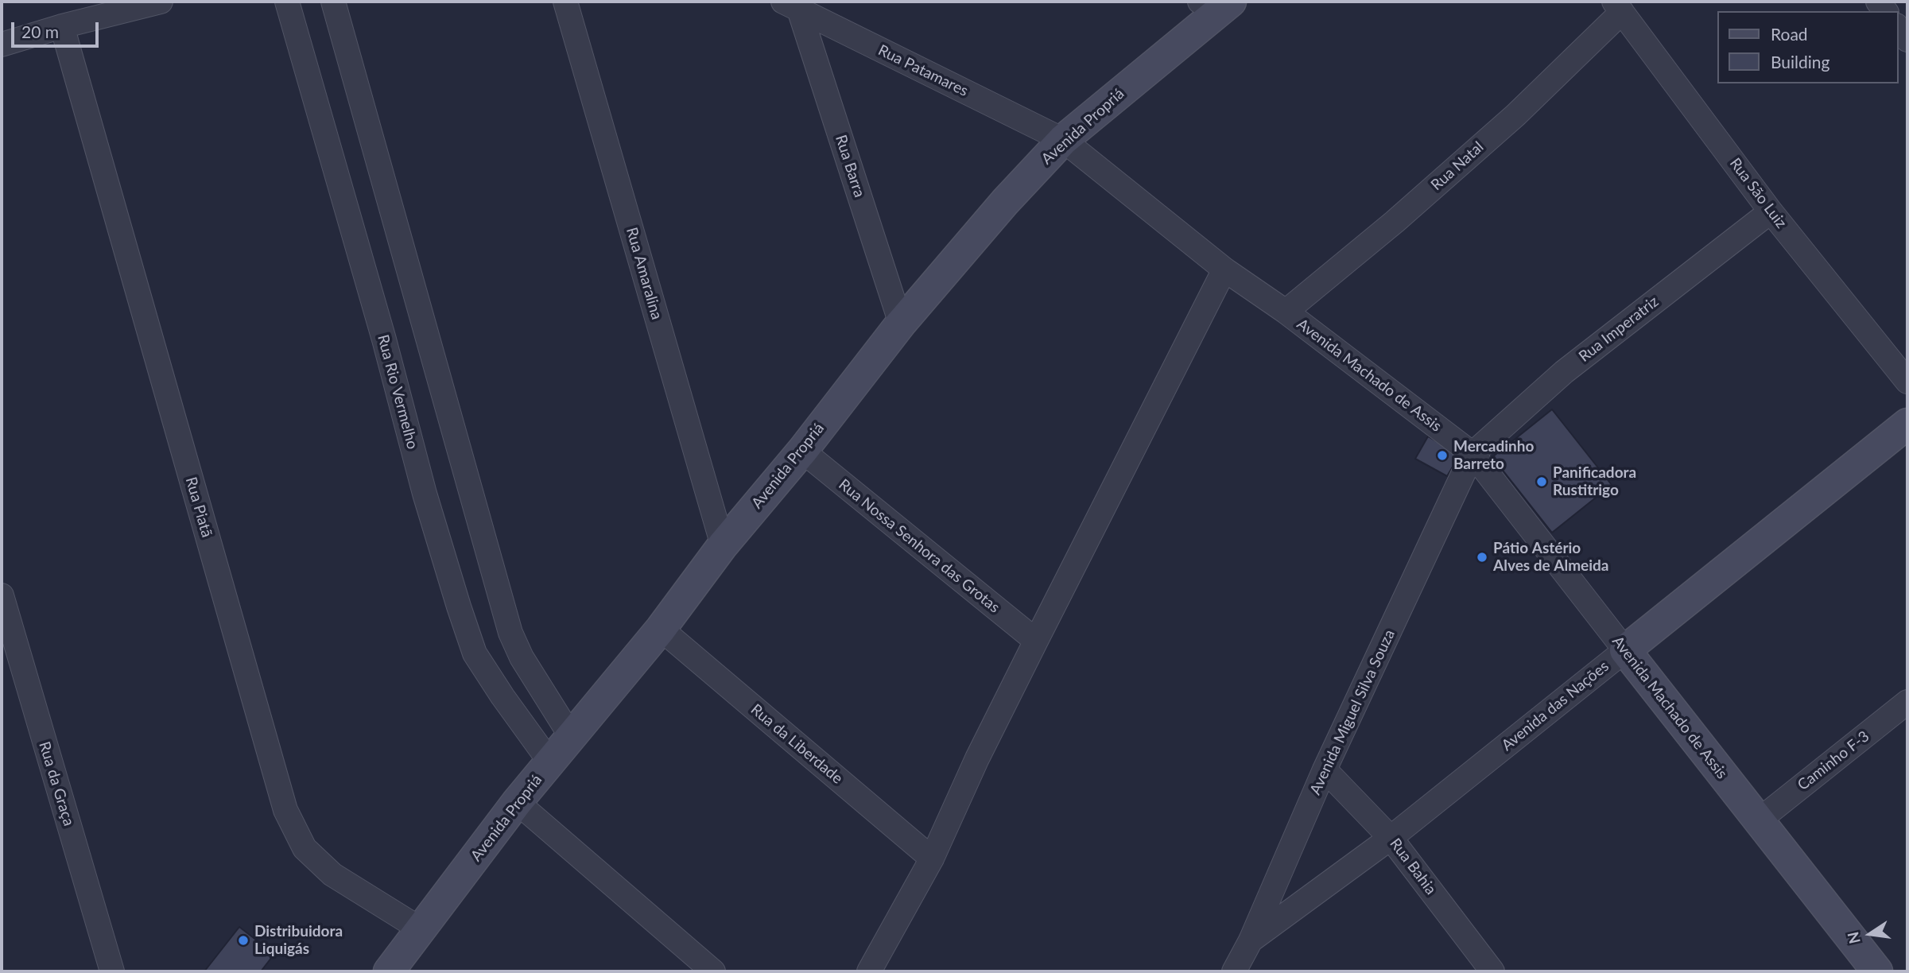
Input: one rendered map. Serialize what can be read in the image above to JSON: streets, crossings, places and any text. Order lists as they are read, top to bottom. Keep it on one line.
{"streets":{"street":["Rua Patamares","Avenida Propriá","Rua Barra","Rua Natal","Rua São Luiz","Rua Amaralina","Rua Imperatriz","Avenida Machado de Assis","Rua Rio Vermelho","Rua Piatã","Rua Nossa Senhora das Grotas","Avenida das Nações","Avenida Miguel Silva Souza","Rua da Liberdade","Caminho F-3","Rua da Graça","Rua Bahia"]},"crossings":[["Rua Patamares","Avenida Propriá"],["Rua Patamares","Rua Barra"],["Rua Patamares","Avenida Machado de Assis"],["Avenida Propriá","Rua Barra"],["Avenida Propriá","Rua Amaralina"],["Avenida Propriá","Avenida Machado de Assis"],["Avenida Propriá","Rua Rio Vermelho"],["Avenida Propriá","Rua Piatã"],["Avenida Propriá","Rua Nossa Senhora das Grotas"],["Avenida Propriá","Rua da Liberdade"],["Rua Natal","Rua São Luiz"],["Rua Natal","Avenida Machado de Assis"],["Rua São Luiz","Rua Imperatriz"],["Rua Imperatriz","Avenida Machado de Assis"],["Rua Imperatriz","Avenida Miguel Silva Souza"],["Avenida Machado de Assis","Avenida das Nações"],["Avenida Machado de Assis","Avenida Miguel Silva Souza"],["Avenida Machado de Assis","Caminho F-3"],["Avenida das Nações","Avenida Miguel Silva Souza"],["Avenida das Nações","Rua Bahia"],["Avenida Miguel Silva Souza","Rua Bahia"]],"places":["Mercadinho Barreto","Panificadora Rustitrigo","Pátio Astério Alves de Almeida","Distribuidora Liquigás"],"legend":["Road","Building"],"scale_bar":"20 m","north":"left"}
